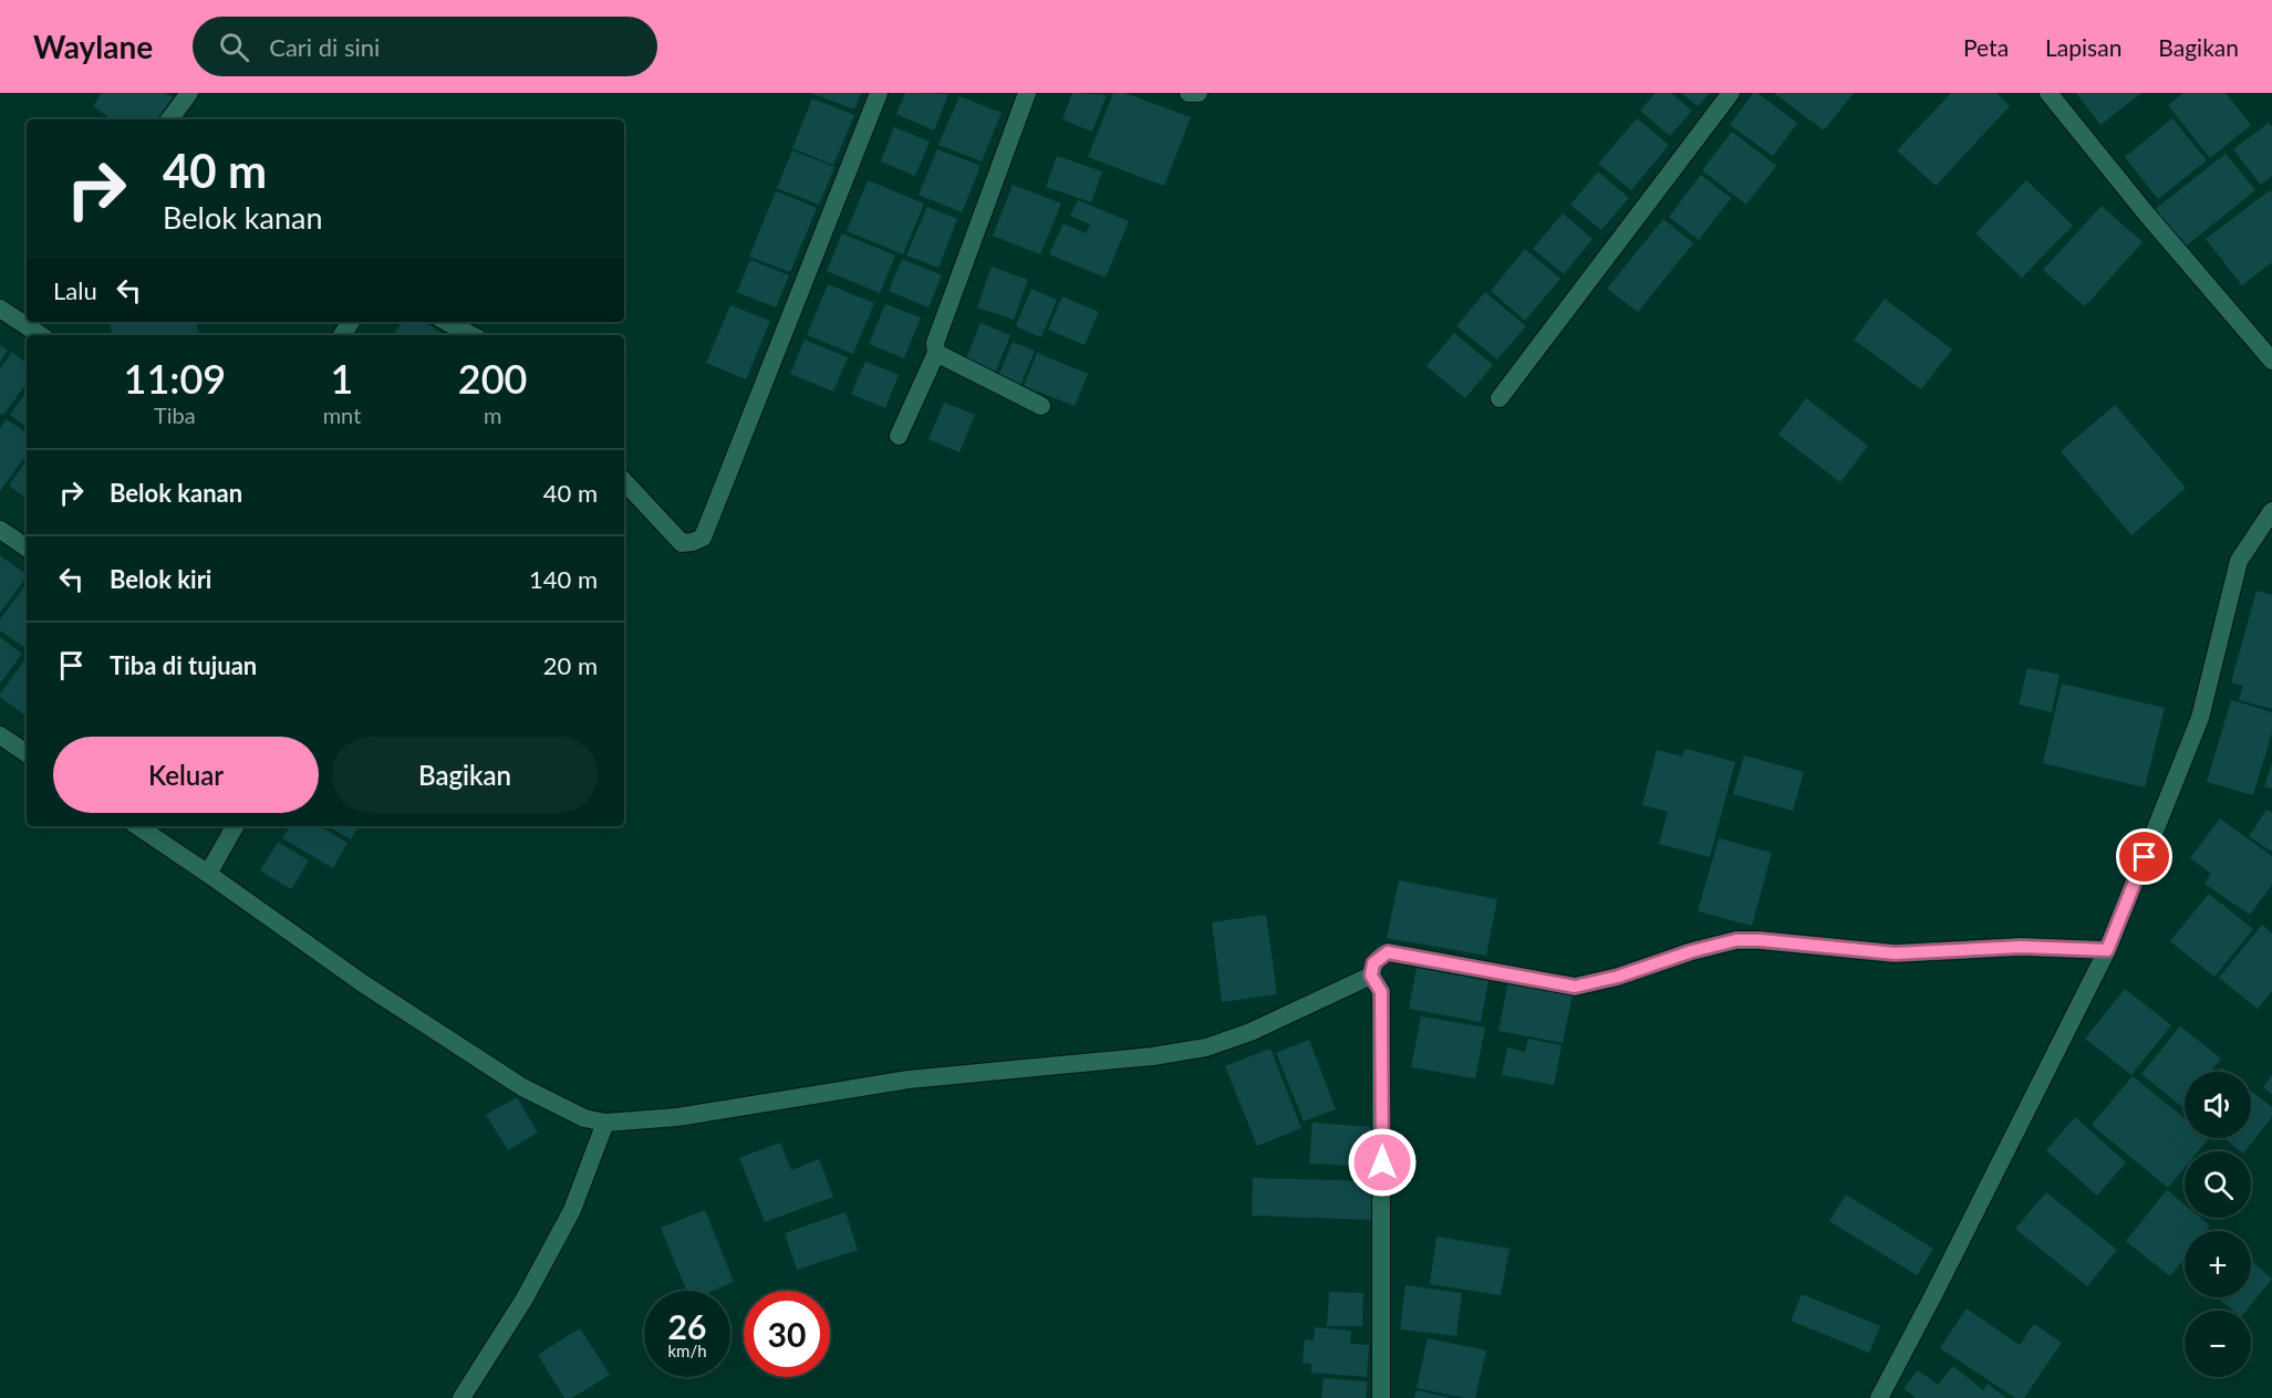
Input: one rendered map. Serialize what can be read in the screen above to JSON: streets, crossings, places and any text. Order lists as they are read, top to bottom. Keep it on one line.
{"page":{"header":"Waylane","search":"Cari di sini","nav":["Peta","Lapisan","Bagikan"],"turn":["40 m","Belok kanan"],"then":"Lalu","eta":["11:09","Tiba","1","mnt","200","m"],"list":[{"name":"Belok kanan","value":"40 m"},{"name":"Belok kiri","value":"140 m"},{"name":"Tiba di tujuan","value":"20 m"}],"buttons":["Keluar","Bagikan"],"map_buttons":["+","−"],"speed":"26 km/h","limit":"30"}}
